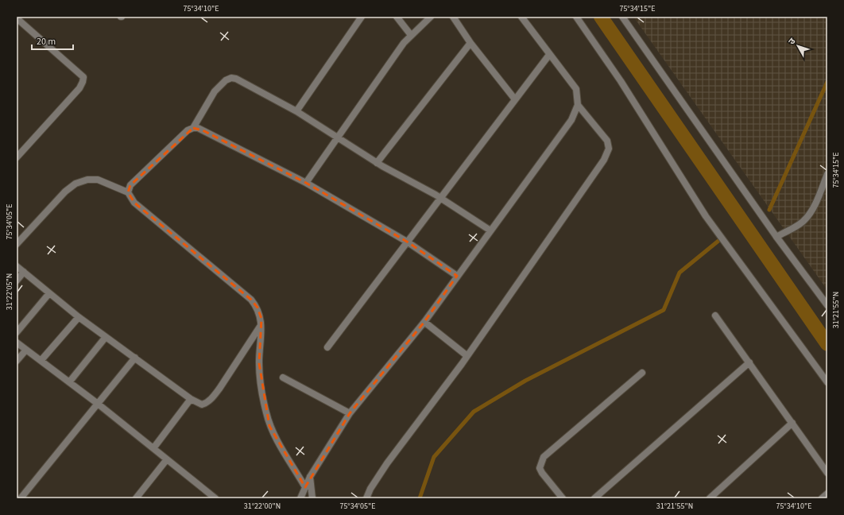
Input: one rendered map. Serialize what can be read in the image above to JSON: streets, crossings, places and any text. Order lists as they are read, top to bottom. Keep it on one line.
{"scale_bar":"20 m","north":"top left","coordinates":["75°34'10\"E","75°34'15\"E","75°34'05\"E","31°22'05\"N","31°21'55\"N","31°22'00\"N"]}
